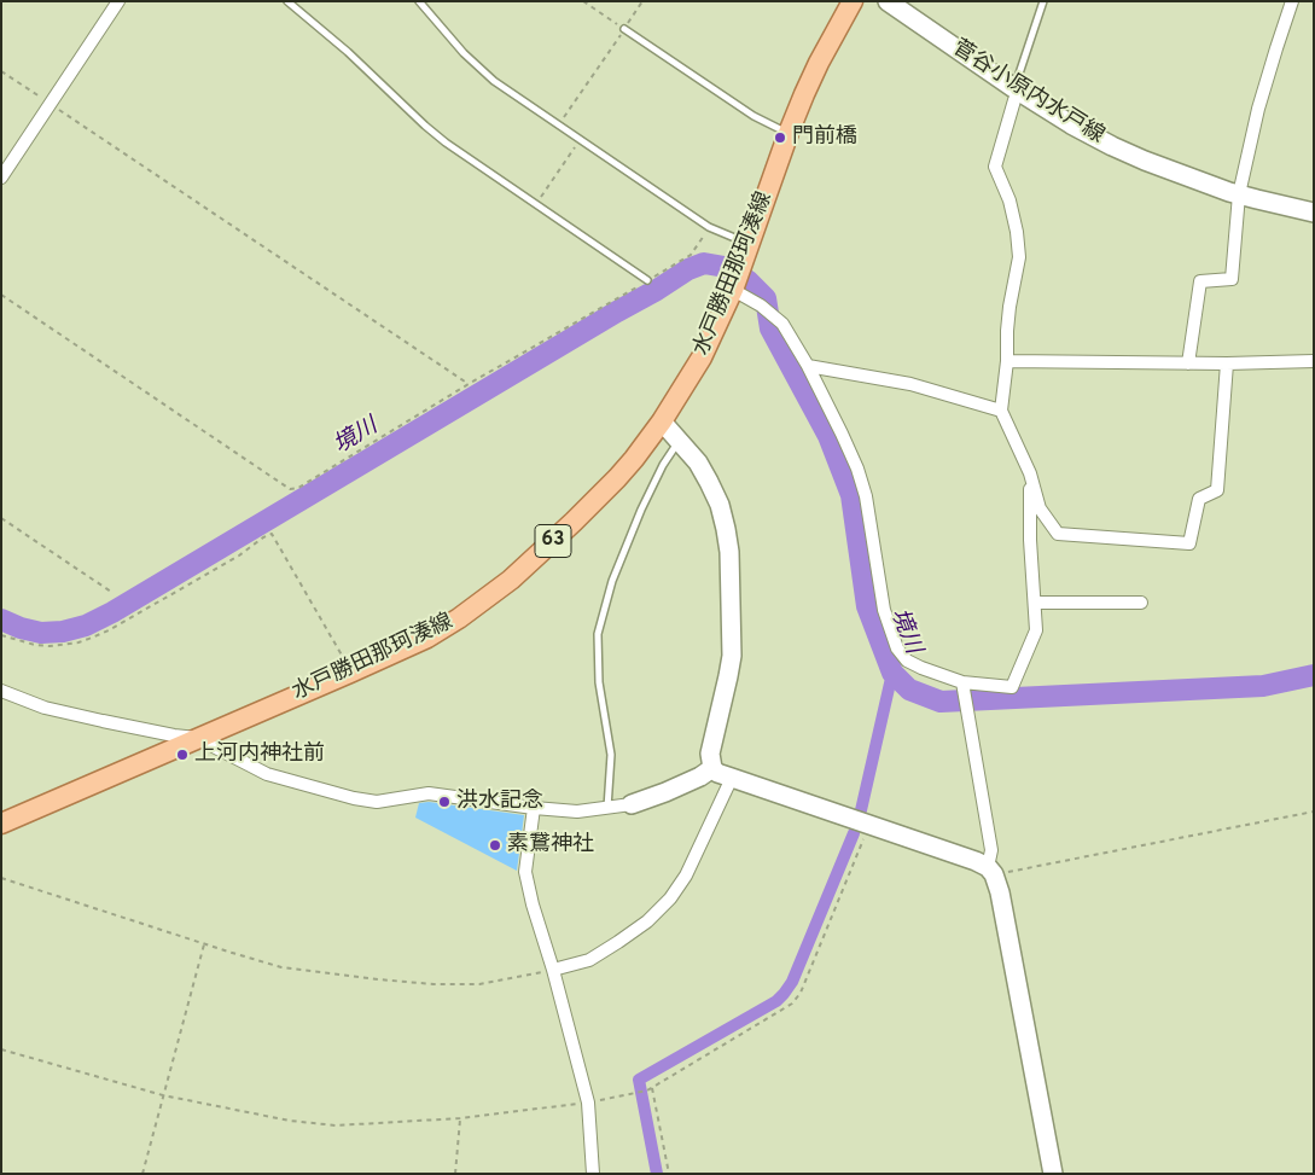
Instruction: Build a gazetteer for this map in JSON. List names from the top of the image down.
{
  "streets": {
    "main road": ["水戸勝田那珂湊線", "63"],
    "street": ["菅谷小原内水戸線"]
  },
  "water": ["境川"],
  "places": [
    "門前橋",
    "上河内神社前",
    "洪水記念",
    "素鵞神社"
  ]
}
